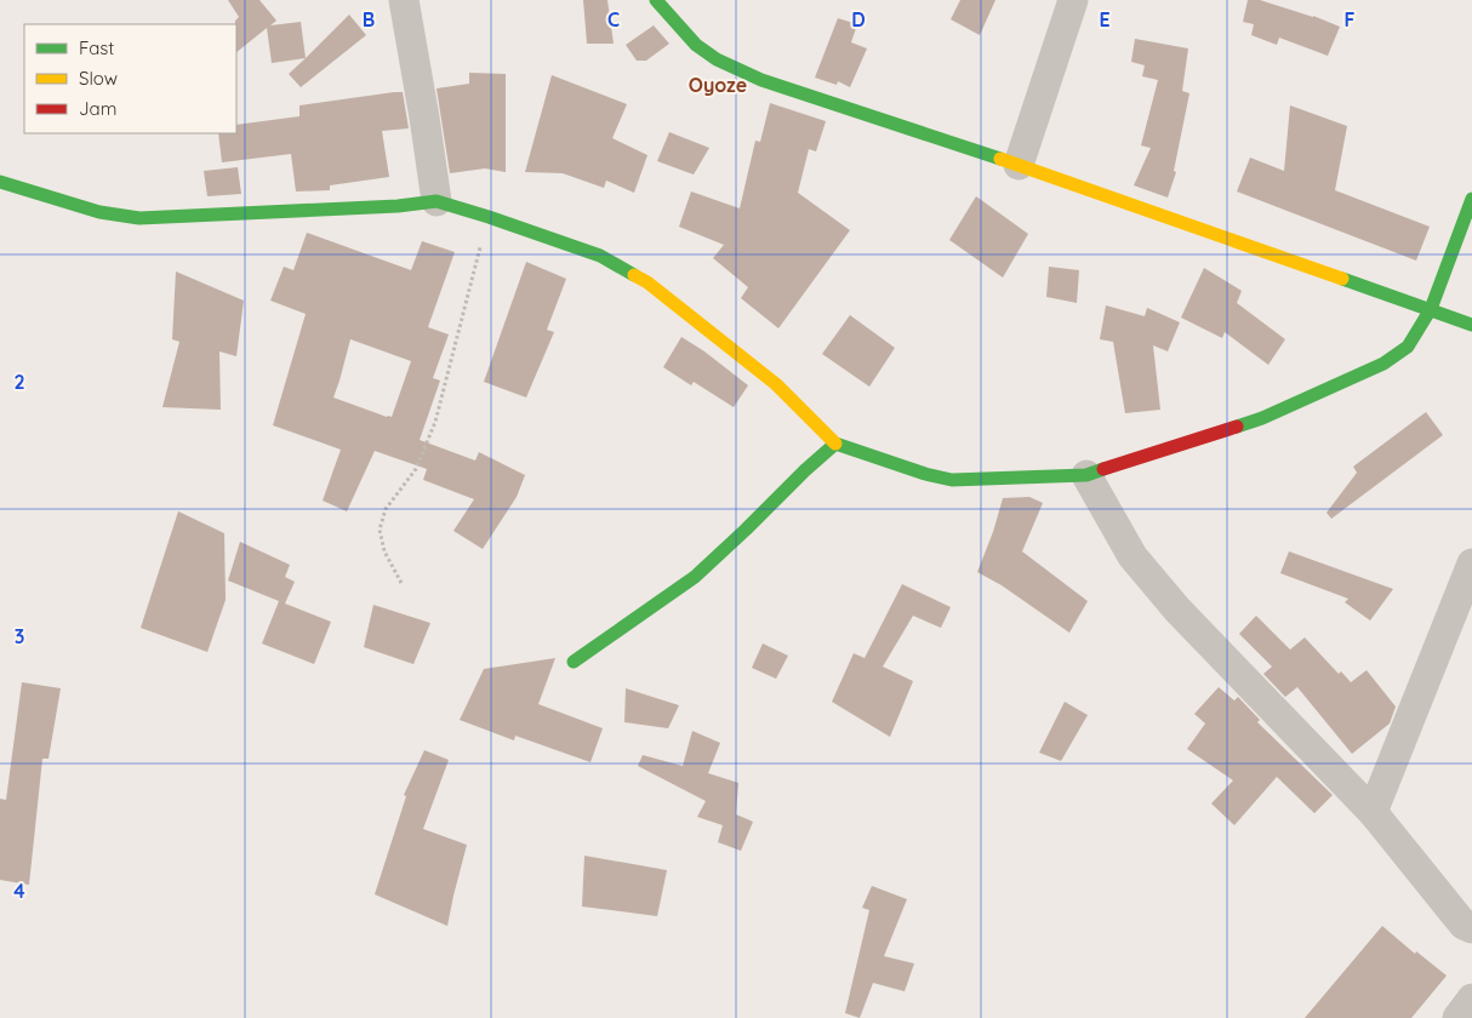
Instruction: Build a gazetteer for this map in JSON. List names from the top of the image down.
{
  "districts": ["Oyoze"],
  "legend": ["Fast", "Slow", "Jam"],
  "grid": {
    "columns": [
      "B",
      "C",
      "D",
      "E",
      "F"
    ],
    "rows": ["2", "3", "4"]
  }
}
